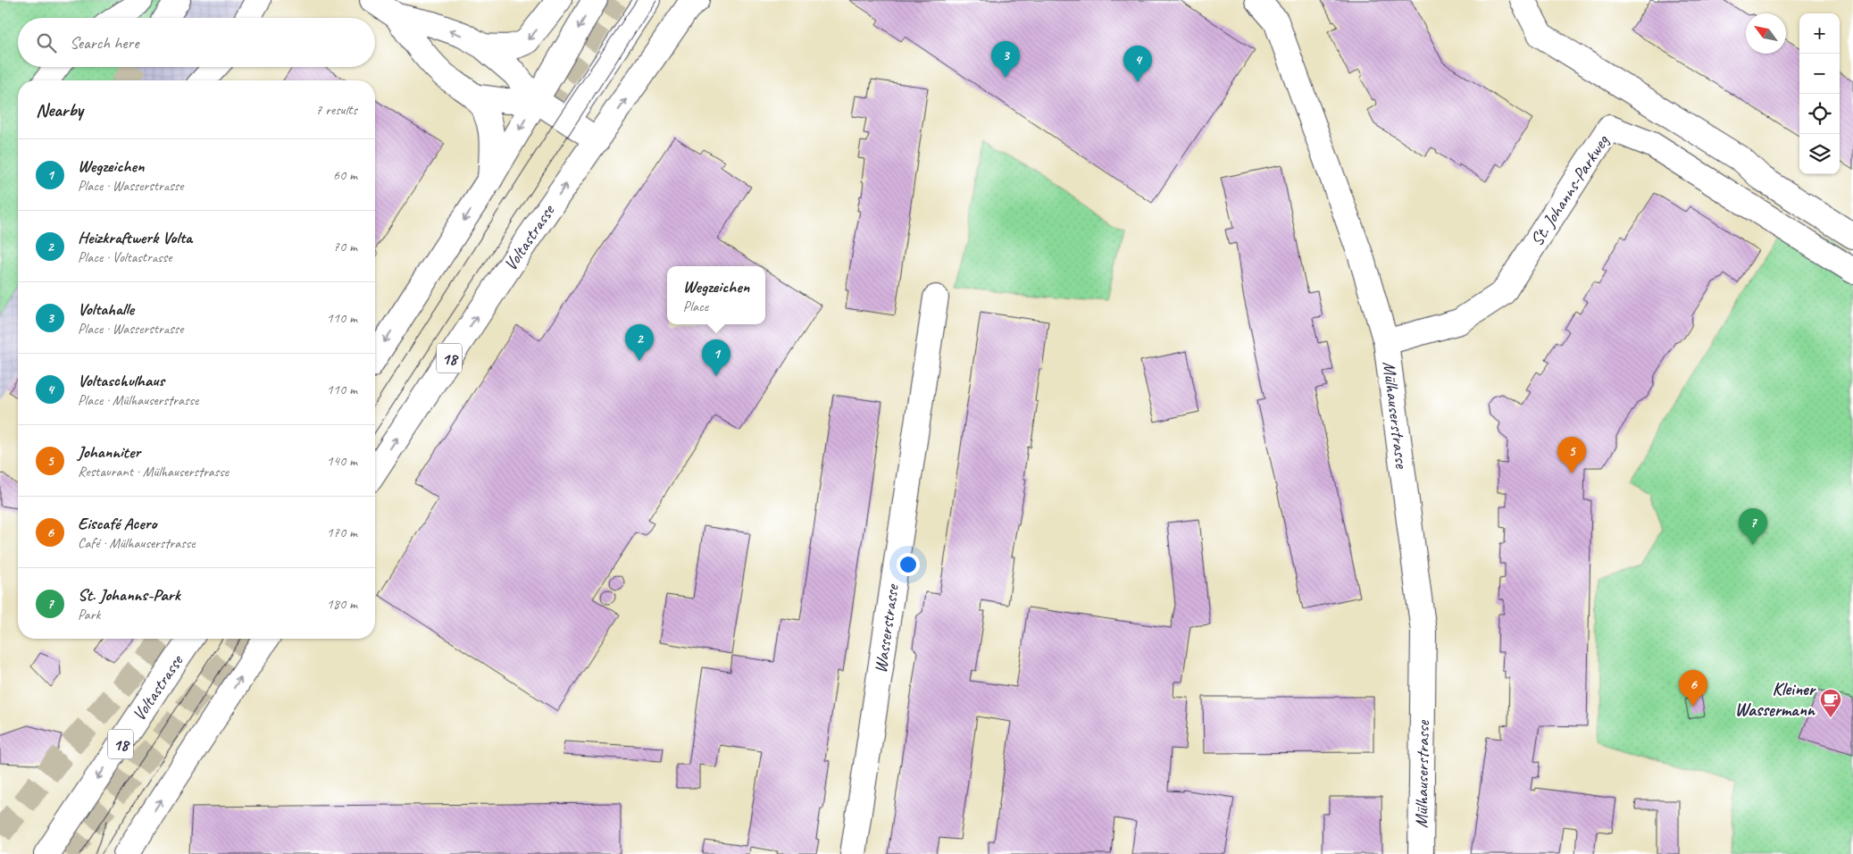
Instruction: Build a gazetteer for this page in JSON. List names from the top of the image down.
{
  "streets": {
    "street": [
      "St. Johanns-Parkweg",
      "Voltastrasse",
      "18",
      "Mülhauserstrasse",
      "Wasserstrasse"
    ]
  },
  "crossings": [
    ["St. Johanns-Parkweg", "Mülhauserstrasse"]
  ],
  "places": {
    "cafe": ["Kleiner Wassermann"]
  },
  "north": "top left",
  "page": {
    "map_buttons": ["+", "−"],
    "search": "Search here",
    "pins": [
      "3",
      "4",
      "2",
      "1",
      "5",
      "7",
      "6"
    ],
    "heading": ["Nearby", "7 results"],
    "list": [
      {
        "mark": "1",
        "name": "Wegzeichen",
        "note": "Place · Wasserstrasse",
        "value": "60 m"
      },
      {
        "mark": "2",
        "name": "Heizkraftwerk Volta",
        "note": "Place · Voltastrasse",
        "value": "70 m"
      },
      {
        "mark": "3",
        "name": "Voltahalle",
        "note": "Place · Wasserstrasse",
        "value": "110 m"
      },
      {
        "mark": "4",
        "name": "Voltaschulhaus",
        "note": "Place · Mülhauserstrasse",
        "value": "110 m"
      },
      {
        "mark": "5",
        "name": "Johanniter",
        "note": "Restaurant · Mülhauserstrasse",
        "value": "140 m"
      },
      {
        "mark": "6",
        "name": "Eiscafé Acero",
        "note": "Café · Mülhauserstrasse",
        "value": "170 m"
      },
      {
        "mark": "7",
        "name": "St. Johanns-Park",
        "note": "Park",
        "value": "180 m"
      }
    ],
    "popup": ["Wegzeichen", "Place"]
  }
}
